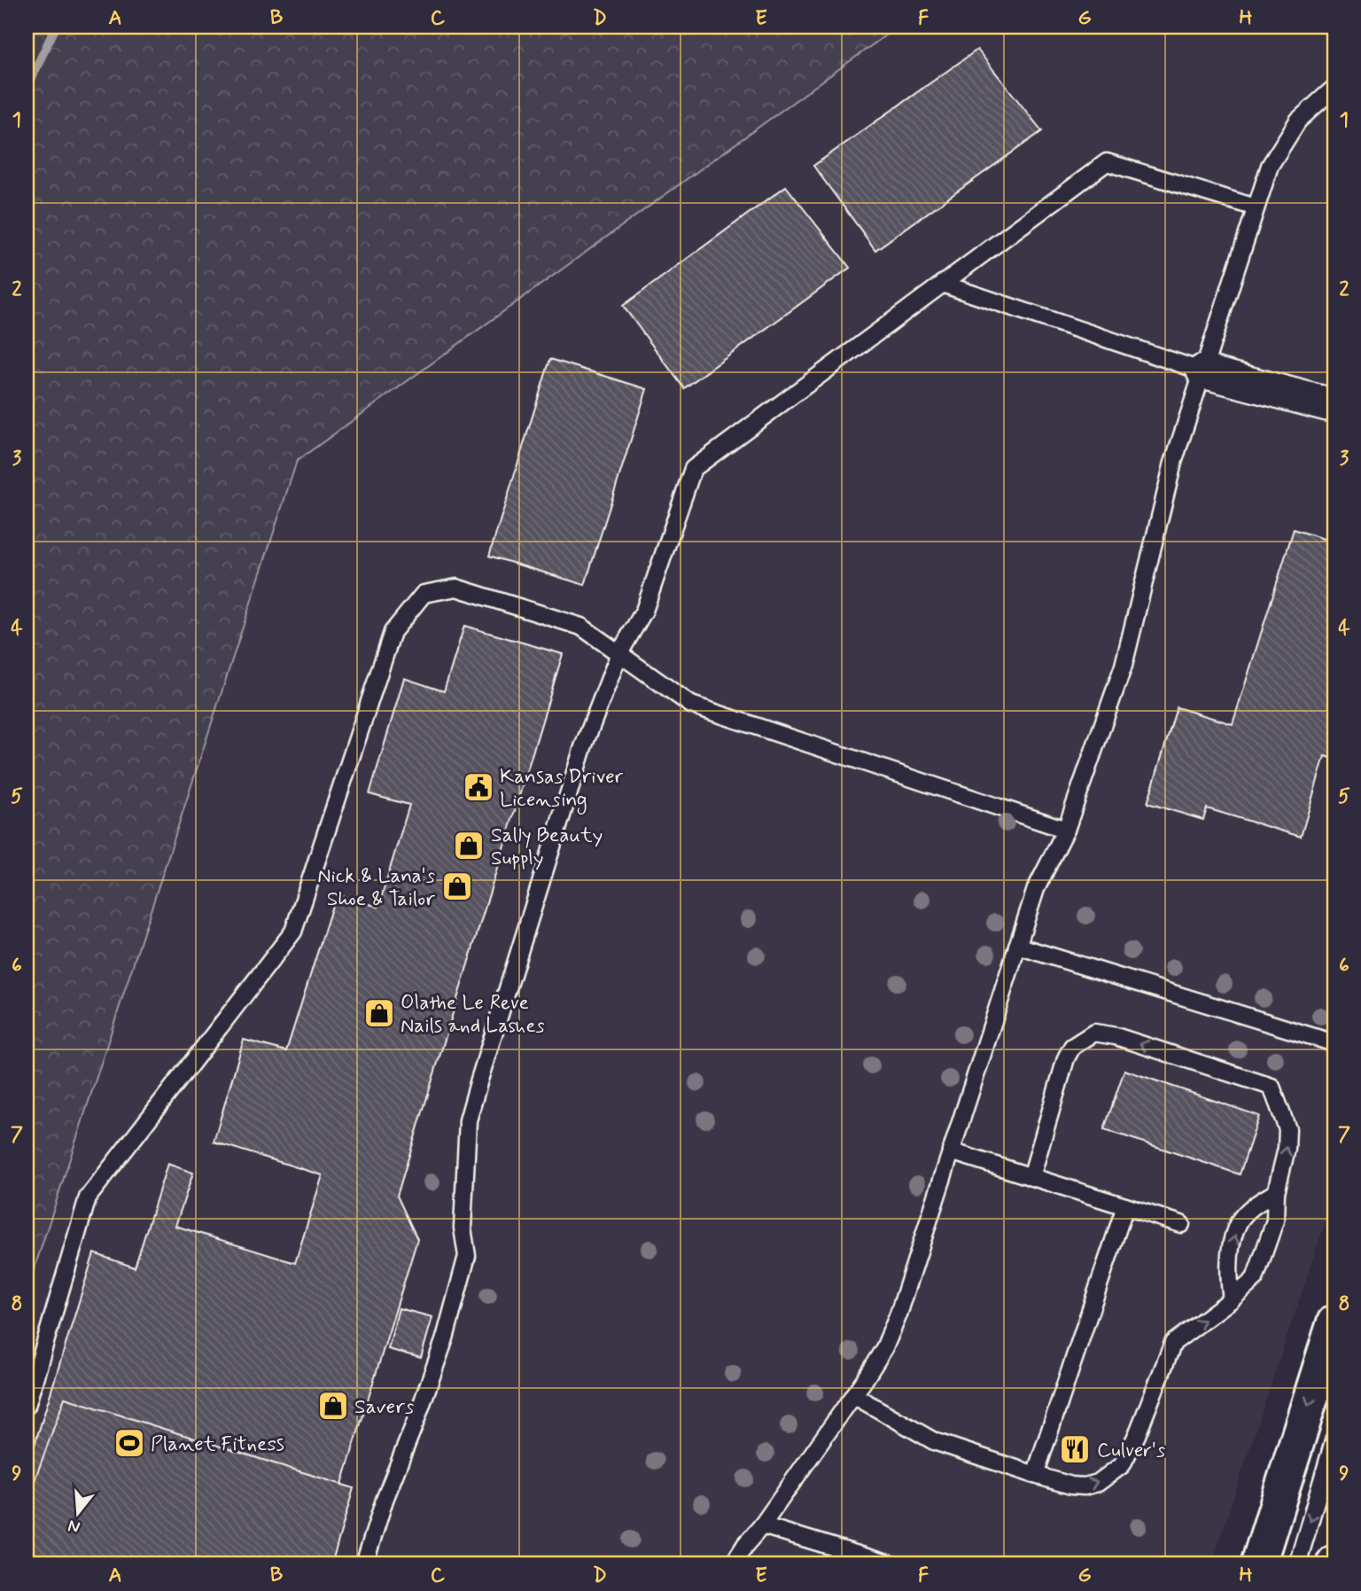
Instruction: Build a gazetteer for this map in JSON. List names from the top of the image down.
{
  "places": {
    "public building": ["Kansas Driver Licensing"],
    "shop": [
      "Sally Beauty Supply",
      "Nick & Lana's Shoe & Tailor",
      "Olathe Le Reve Nails and Lashes",
      "Savers"
    ],
    "sports": ["Planet Fitness"],
    "restaurant": ["Culver's"]
  },
  "north": "bottom",
  "grid": {
    "columns": [
      "A",
      "B",
      "C",
      "D",
      "E",
      "F",
      "G",
      "H"
    ],
    "rows": [
      "1",
      "2",
      "3",
      "4",
      "5",
      "6",
      "7",
      "8",
      "9"
    ]
  }
}
